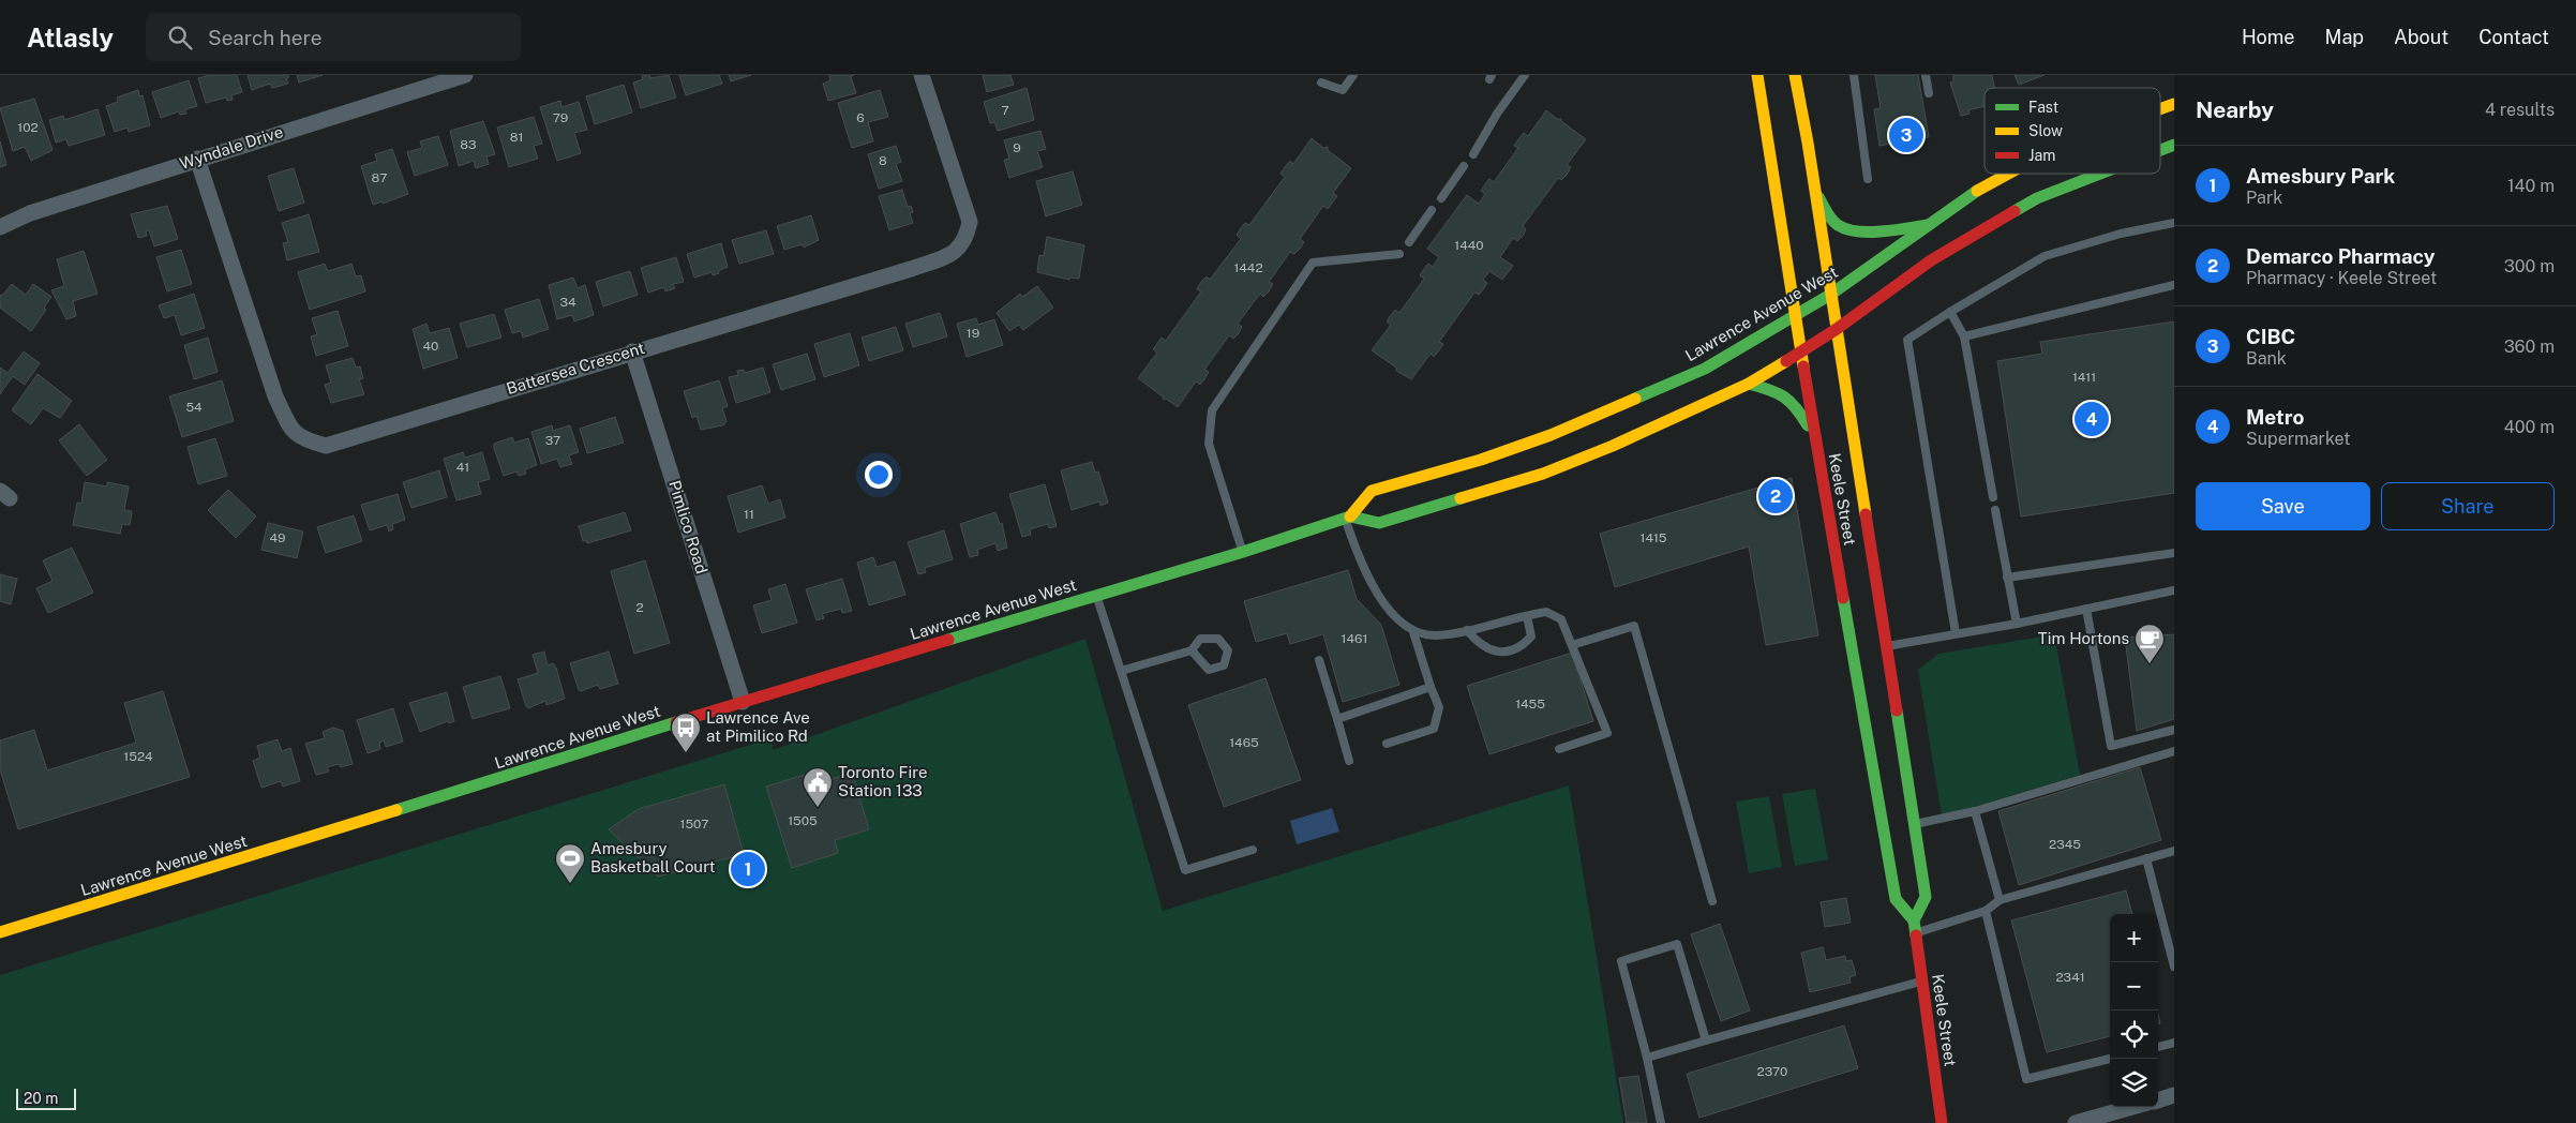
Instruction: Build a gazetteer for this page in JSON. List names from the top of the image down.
{
  "streets": {
    "main road": ["Lawrence Avenue West", "Keele Street"],
    "street": ["Wyndale Drive", "Battersea Crescent", "Pimlico Road"]
  },
  "crossings": [
    ["Wyndale Drive", "Battersea Crescent"],
    ["Lawrence Avenue West", "Keele Street"],
    ["Lawrence Avenue West", "Pimlico Road"],
    ["Battersea Crescent", "Pimlico Road"]
  ],
  "places": {
    "cafe": ["Tim Hortons"],
    "bus stop": ["Lawrence Ave at Pimilico Rd"],
    "public building": ["Toronto Fire Station 133"],
    "sports": ["Amesbury Basketball Court"]
  },
  "house_numbers": [
    "7",
    "79",
    "6",
    "102",
    "81",
    "83",
    "9",
    "8",
    "87",
    "1440",
    "1442",
    "34",
    "19",
    "40",
    "1411",
    "54",
    "37",
    "41",
    "11",
    "49",
    "1415",
    "2",
    "1461",
    "1455",
    "1465",
    "1524",
    "1505",
    "1507",
    "2345",
    "2341",
    "2370"
  ],
  "legend": ["Fast", "Slow", "Jam"],
  "scale_bar": "20 m",
  "page": {
    "header": "Atlasly",
    "search": "Search here",
    "nav": [
      "Home",
      "Map",
      "About",
      "Contact"
    ],
    "heading": ["Nearby", "4 results"],
    "pins": [
      "3",
      "4",
      "2",
      "1"
    ],
    "list": [
      {
        "mark": "1",
        "name": "Amesbury Park",
        "note": "Park",
        "value": "140 m"
      },
      {
        "mark": "2",
        "name": "Demarco Pharmacy",
        "note": "Pharmacy · Keele Street",
        "value": "300 m"
      },
      {
        "mark": "3",
        "name": "CIBC",
        "note": "Bank",
        "value": "360 m"
      },
      {
        "mark": "4",
        "name": "Metro",
        "note": "Supermarket",
        "value": "400 m"
      }
    ],
    "buttons": ["Save", "Share"],
    "map_buttons": ["+", "−"],
    "scale": "20 m"
  }
}
